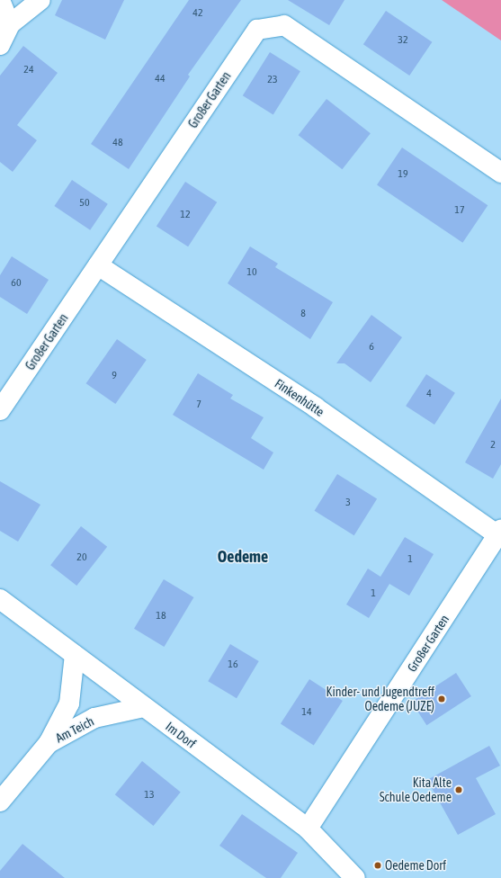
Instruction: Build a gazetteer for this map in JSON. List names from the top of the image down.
{
  "streets": {
    "street": [
      "Großer Garten",
      "Finkenhütte",
      "Am Teich",
      "Im Dorf"
    ]
  },
  "crossings": [
    ["Großer Garten", "Finkenhütte"],
    ["Großer Garten", "Im Dorf"],
    ["Am Teich", "Im Dorf"]
  ],
  "districts": ["Oedeme"],
  "places": ["Kinder- und Jugendtreff Oedeme (JUZE)", "Kita Alte Schule Oedeme", "Oedeme Dorf"],
  "house_numbers": [
    "42",
    "32",
    "24",
    "44",
    "23",
    "48",
    "19",
    "50",
    "17",
    "12",
    "10",
    "60",
    "8",
    "6",
    "9",
    "4",
    "7",
    "2",
    "3",
    "20",
    "1",
    "1",
    "18",
    "16",
    "14",
    "13"
  ]
}
